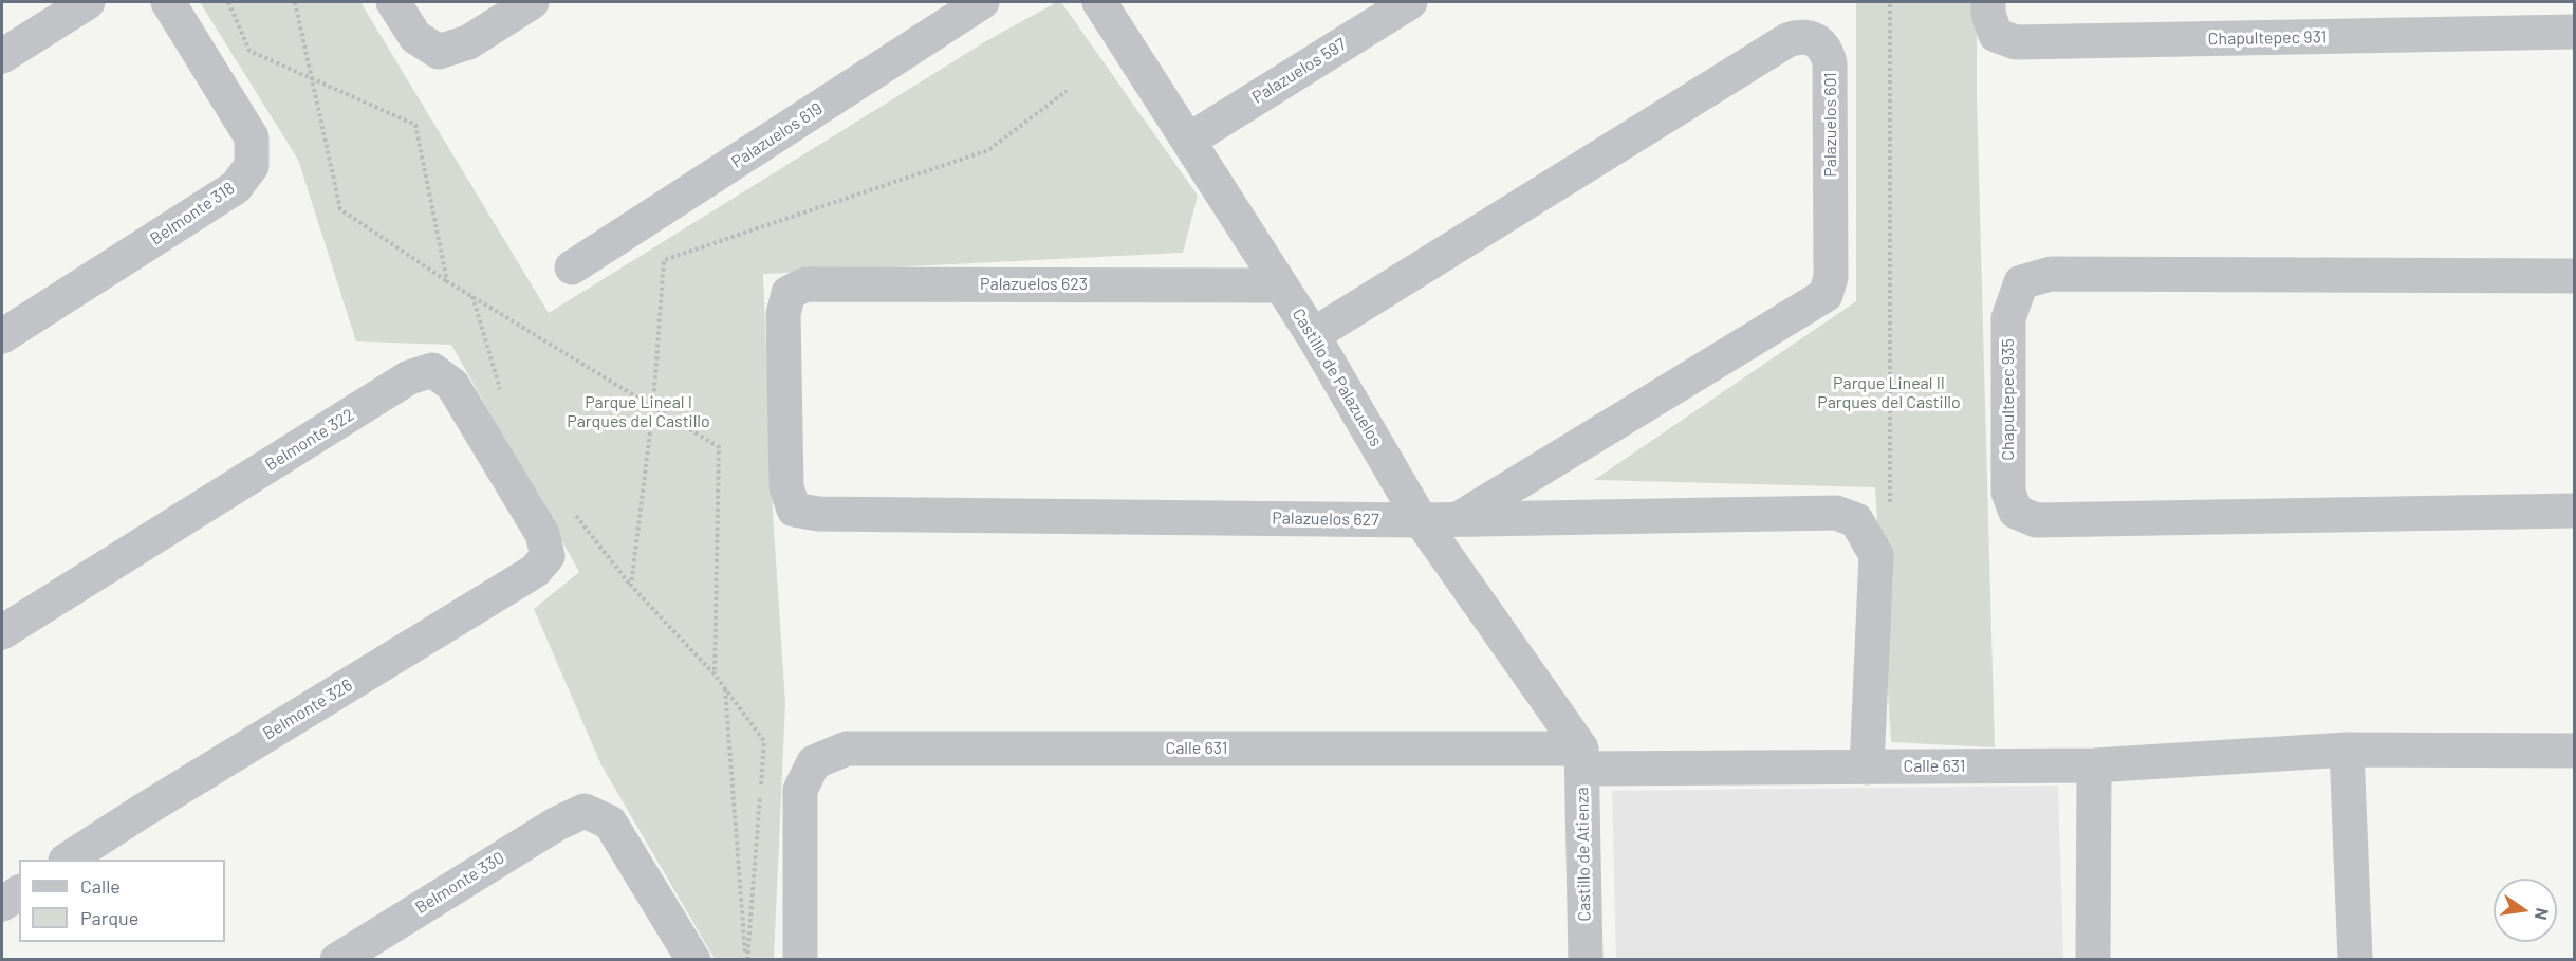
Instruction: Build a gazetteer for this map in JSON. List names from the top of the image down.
{
  "streets": {
    "street": [
      "Chapultepec 931",
      "Palazuelos 597",
      "Palazuelos 601",
      "Palazuelos 619",
      "Belmonte 318",
      "Palazuelos 623",
      "Castillo de Palazuelos",
      "Chapultepec 935",
      "Belmonte 322",
      "Palazuelos 627",
      "Belmonte 326",
      "Calle 631",
      "Castillo de Atienza",
      "Belmonte 330"
    ]
  },
  "crossings": [
    ["Palazuelos 597", "Castillo de Palazuelos"],
    ["Palazuelos 601", "Castillo de Palazuelos"],
    ["Palazuelos 601", "Palazuelos 627"],
    ["Palazuelos 623", "Castillo de Palazuelos"],
    ["Palazuelos 623", "Palazuelos 627"],
    ["Castillo de Palazuelos", "Palazuelos 627"],
    ["Castillo de Palazuelos", "Calle 631"],
    ["Castillo de Palazuelos", "Castillo de Atienza"],
    ["Belmonte 322", "Belmonte 326"],
    ["Palazuelos 627", "Calle 631"],
    ["Calle 631", "Castillo de Atienza"]
  ],
  "parks": ["Parque Lineal II Parques del Castillo", "Parque Lineal I Parques del Castillo"],
  "legend": ["Calle", "Parque"],
  "north": "right"
}
